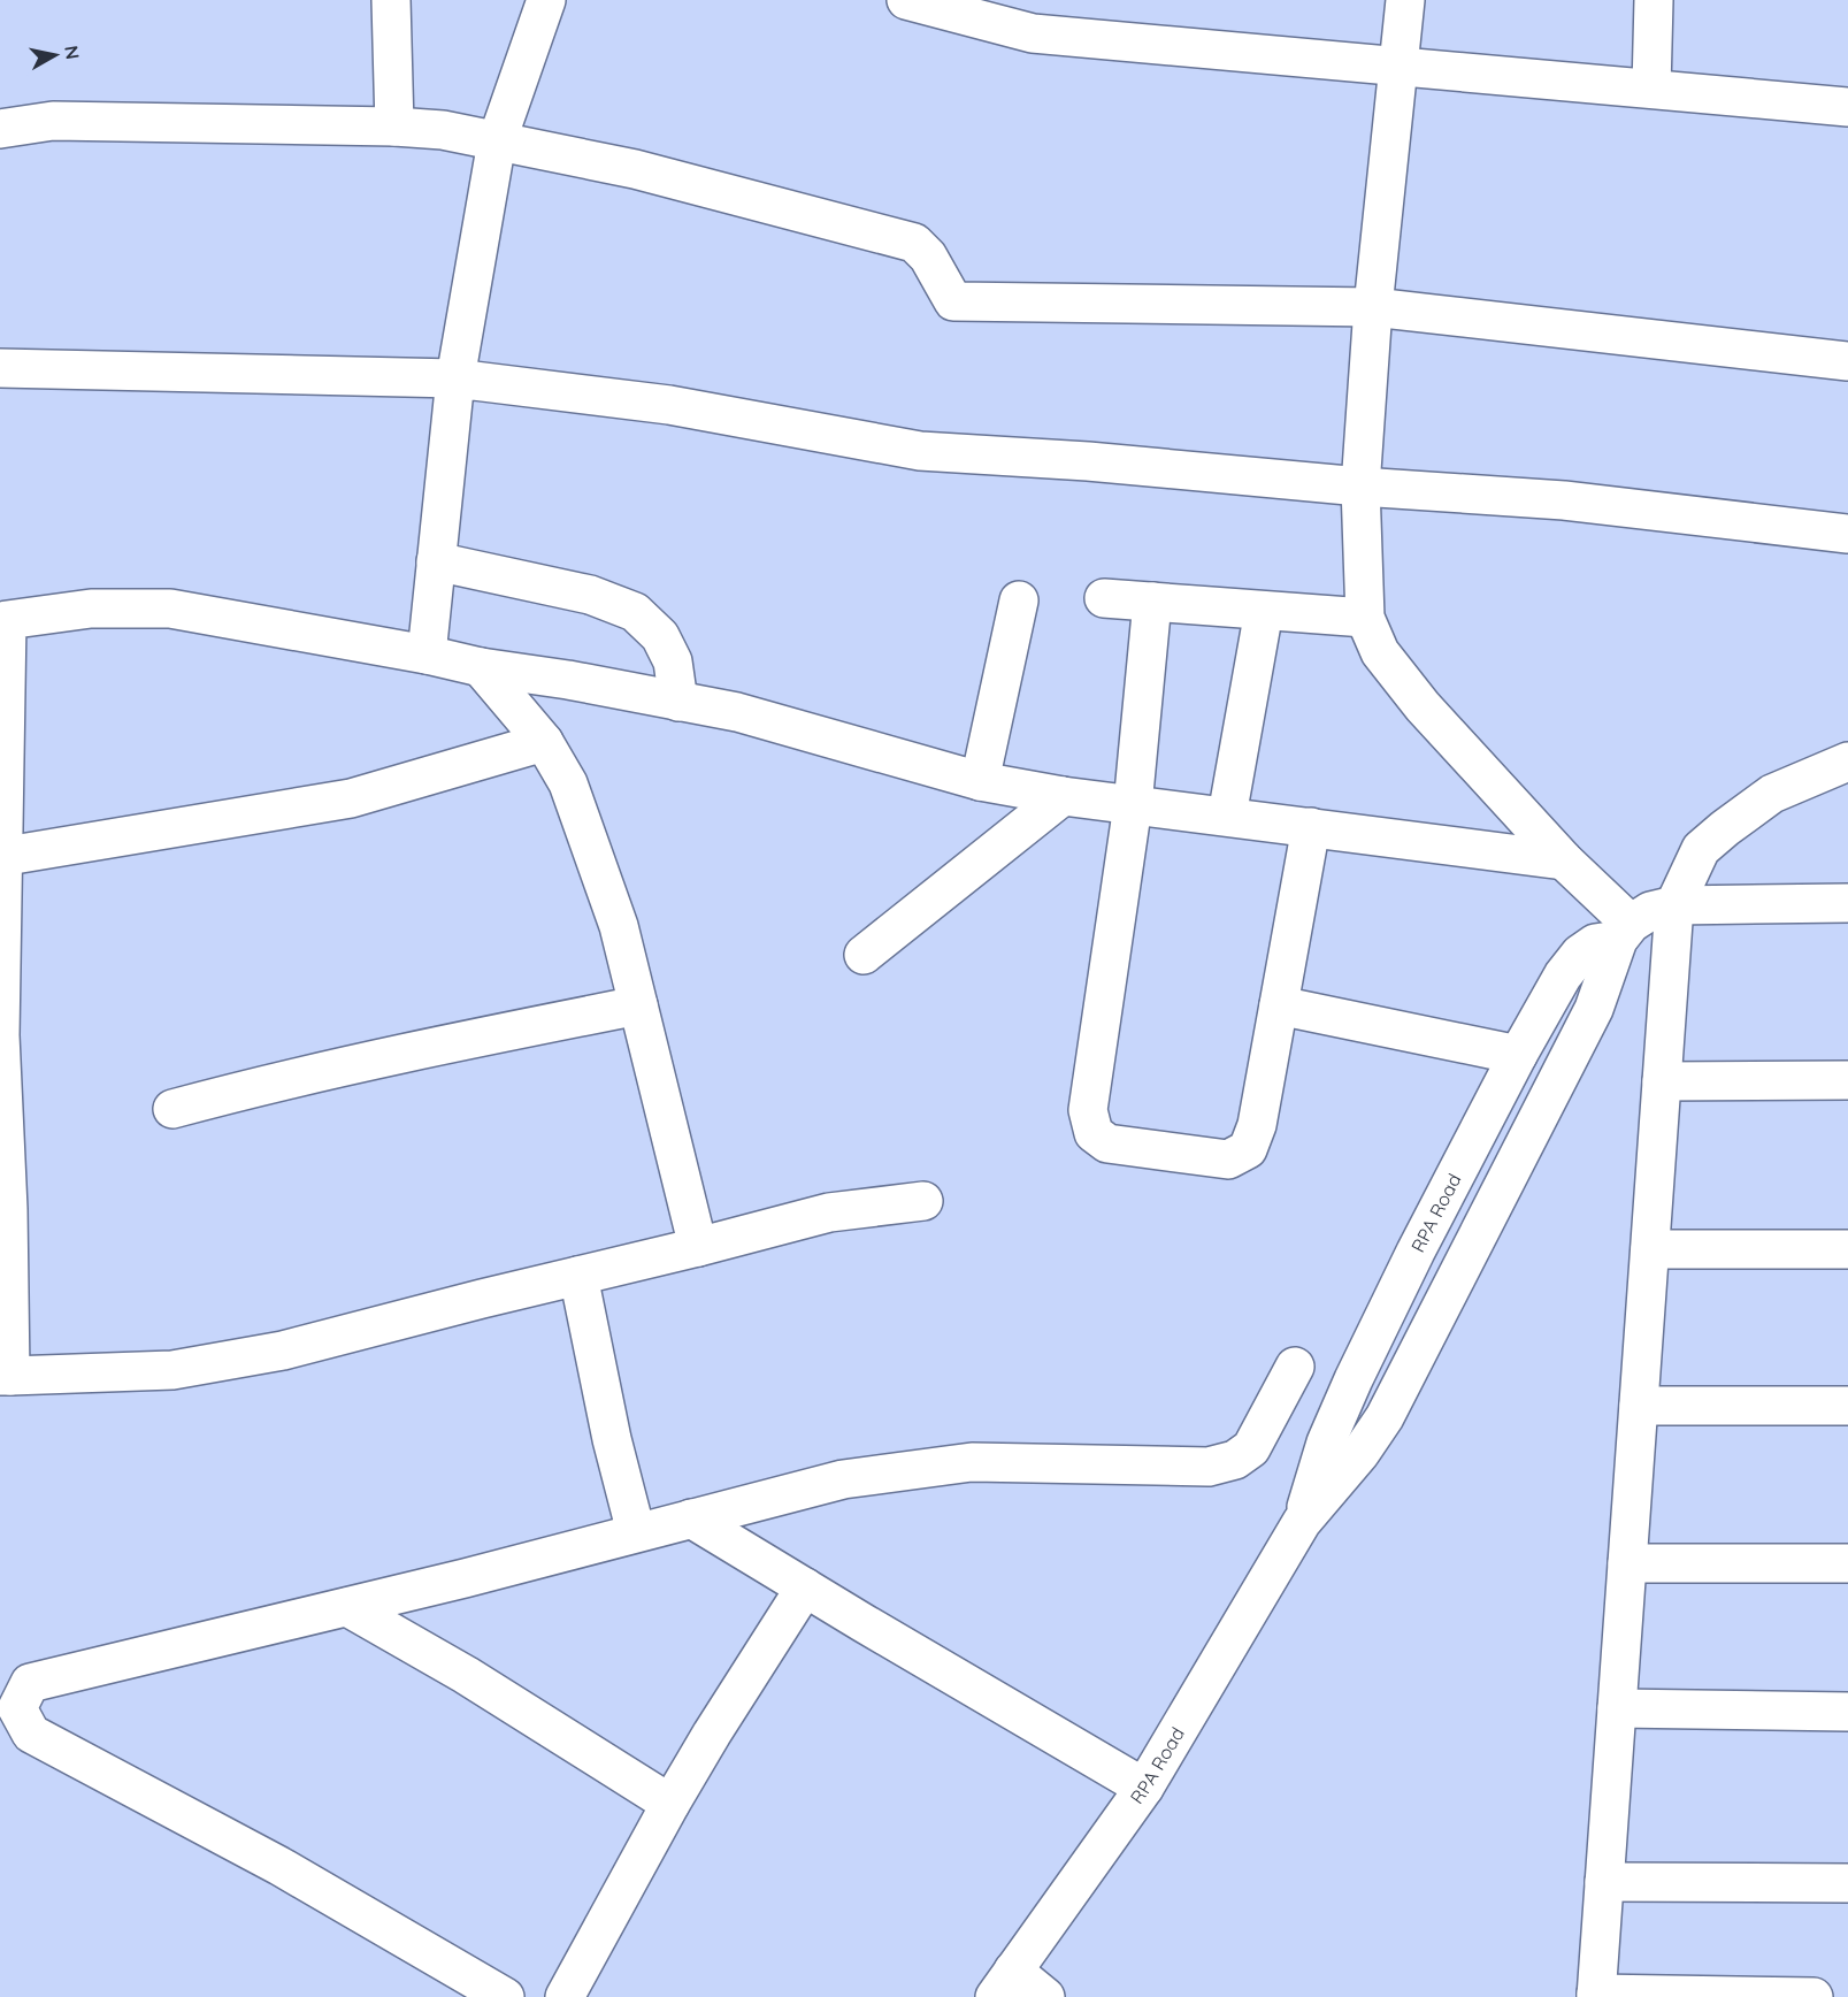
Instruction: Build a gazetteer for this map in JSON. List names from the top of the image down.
{
  "streets": {
    "street": ["RPA Road"]
  },
  "north": "right"
}
